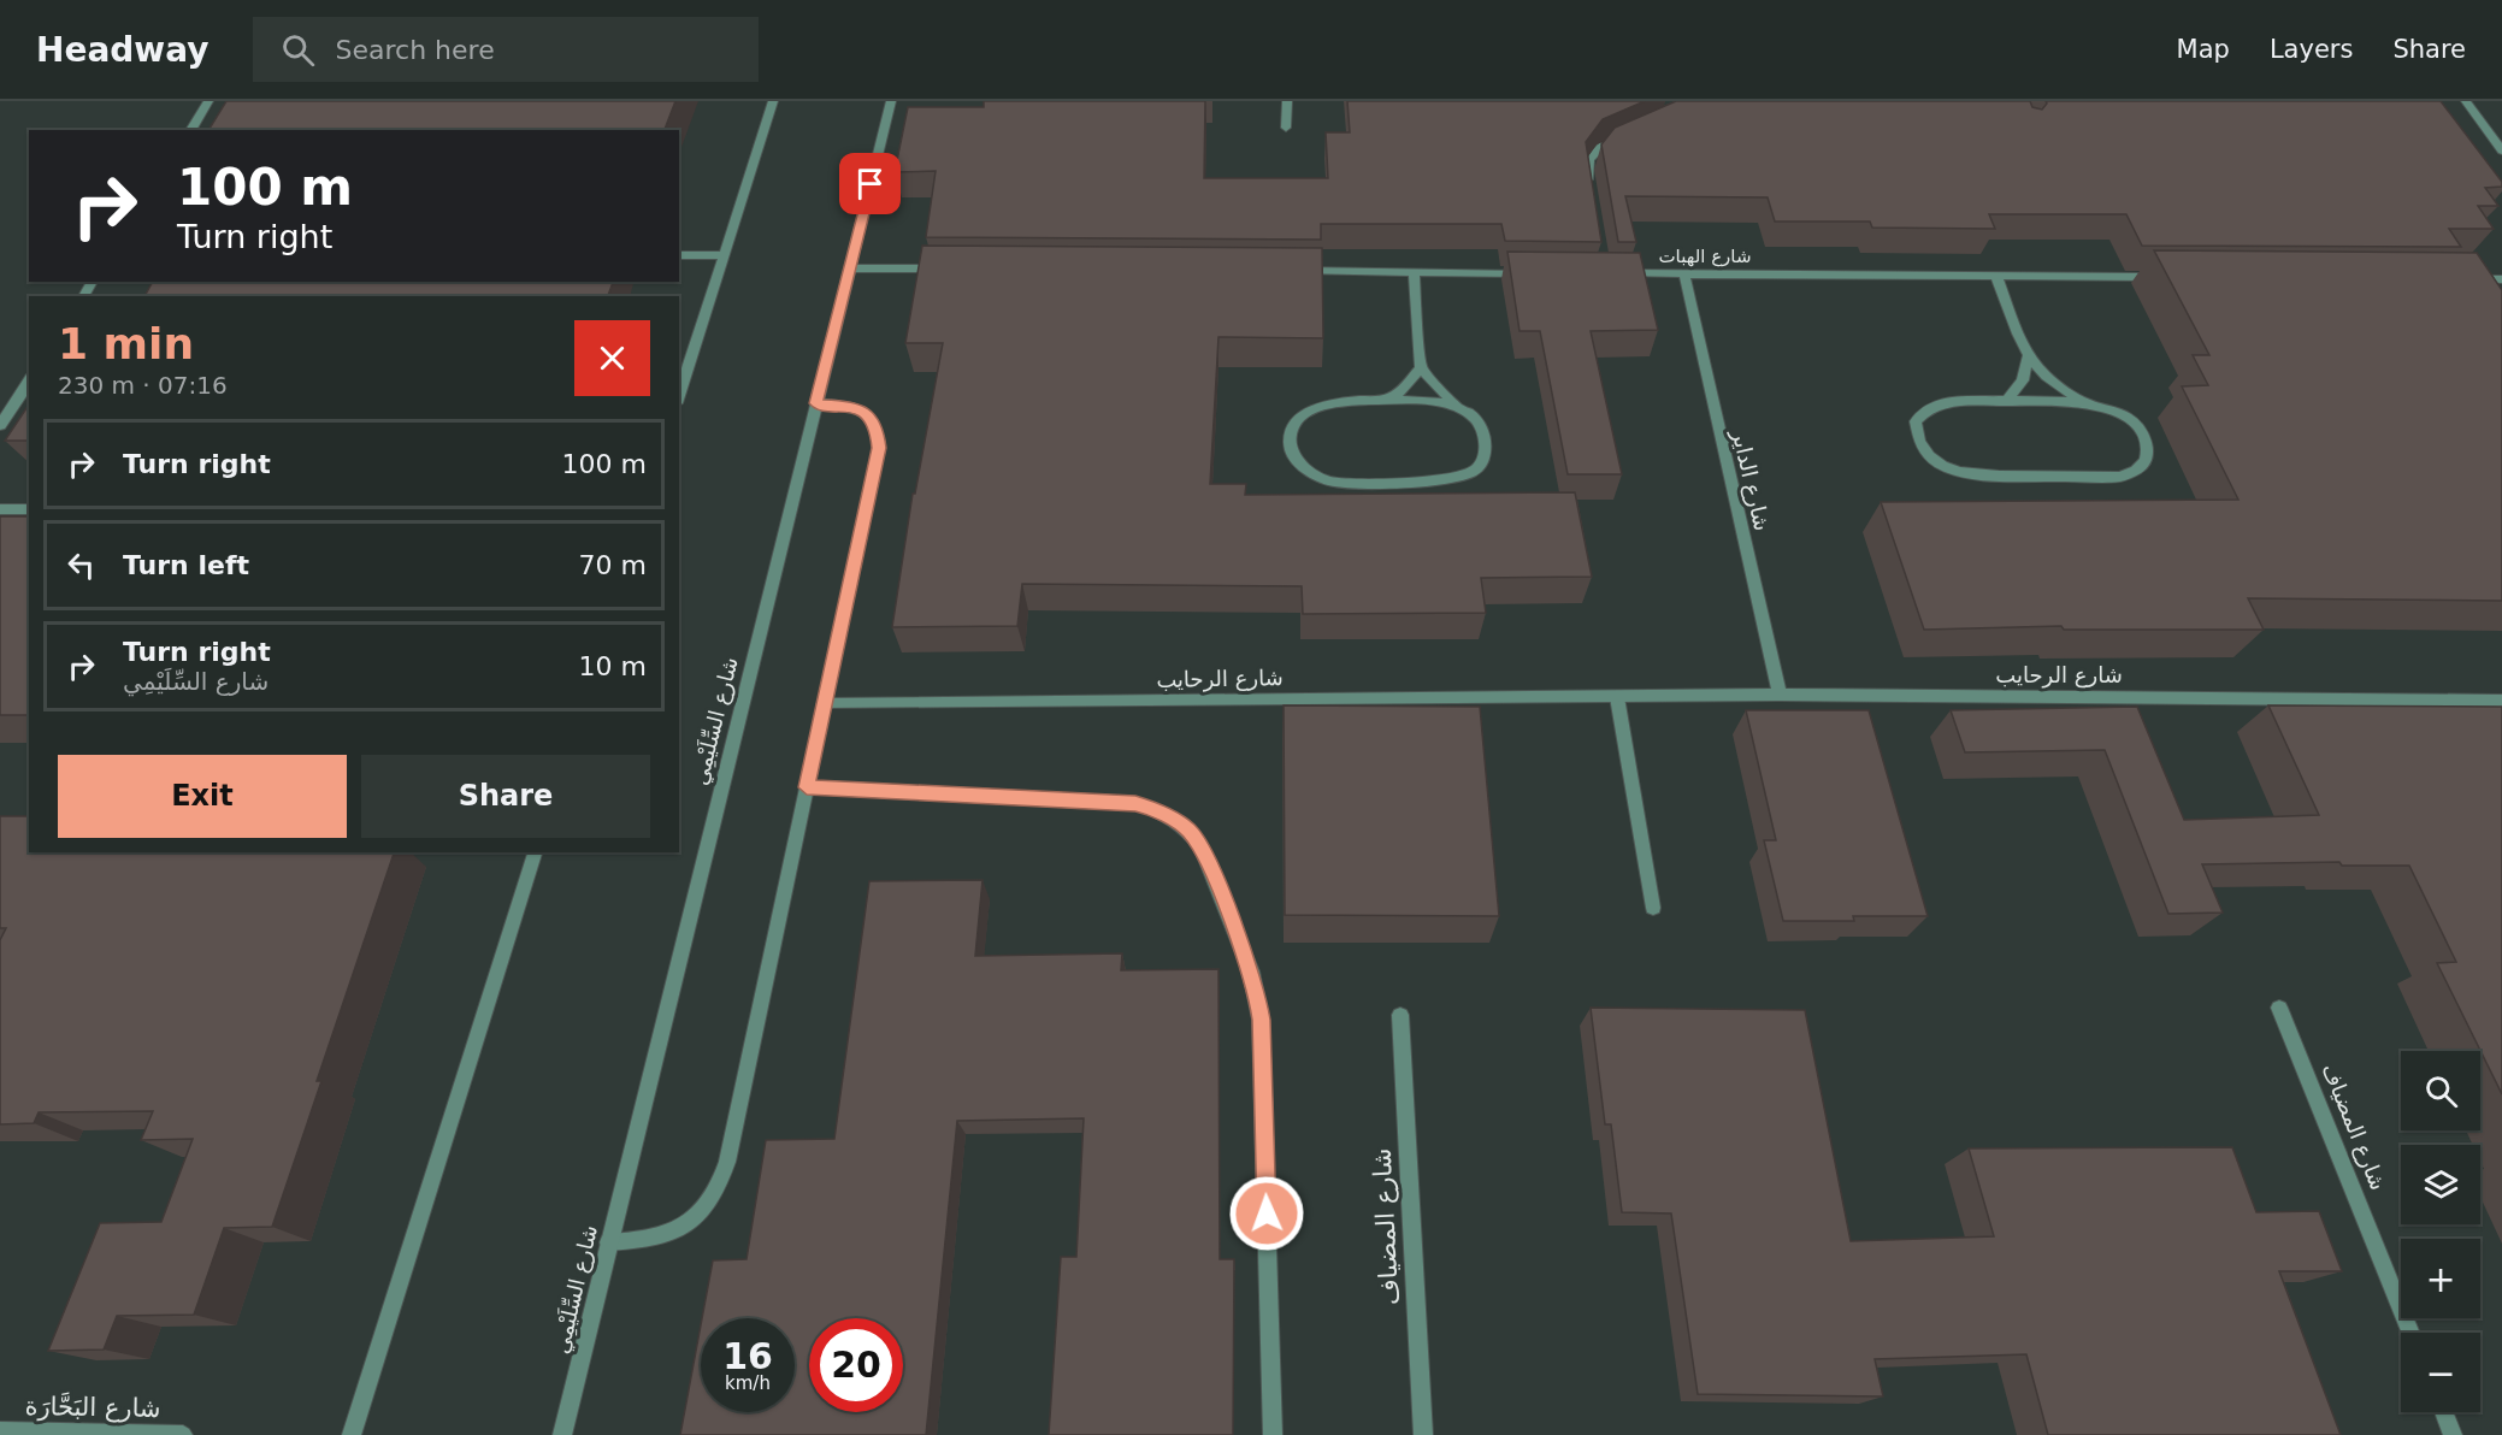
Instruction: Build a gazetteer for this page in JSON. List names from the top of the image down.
{
  "streets": {
    "street": [
      "شارع الهبات",
      "شارع الداير",
      "شارع الرحايب",
      "شارع السِّلَيْمِي",
      "شارع المضياف",
      "شارع البَحَّارَة"
    ]
  },
  "crossings": [
    ["شارع الهبات", "شارع الداير"],
    ["شارع الداير", "شارع الرحايب"]
  ],
  "page": {
    "header": "Headway",
    "search": "Search here",
    "nav": ["Map", "Layers", "Share"],
    "turn": ["100 m", "Turn right"],
    "heading": ["1 min", "230 m · 07:16"],
    "list": [
      {
        "name": "Turn right",
        "value": "100 m"
      },
      {
        "name": "Turn left",
        "value": "70 m"
      },
      {
        "name": "Turn right",
        "note": "شارع السِّلَيْمِي",
        "value": "10 m"
      }
    ],
    "buttons": ["Exit", "Share"],
    "map_buttons": ["+", "−"],
    "speed": "16 km/h",
    "limit": "20"
  }
}
